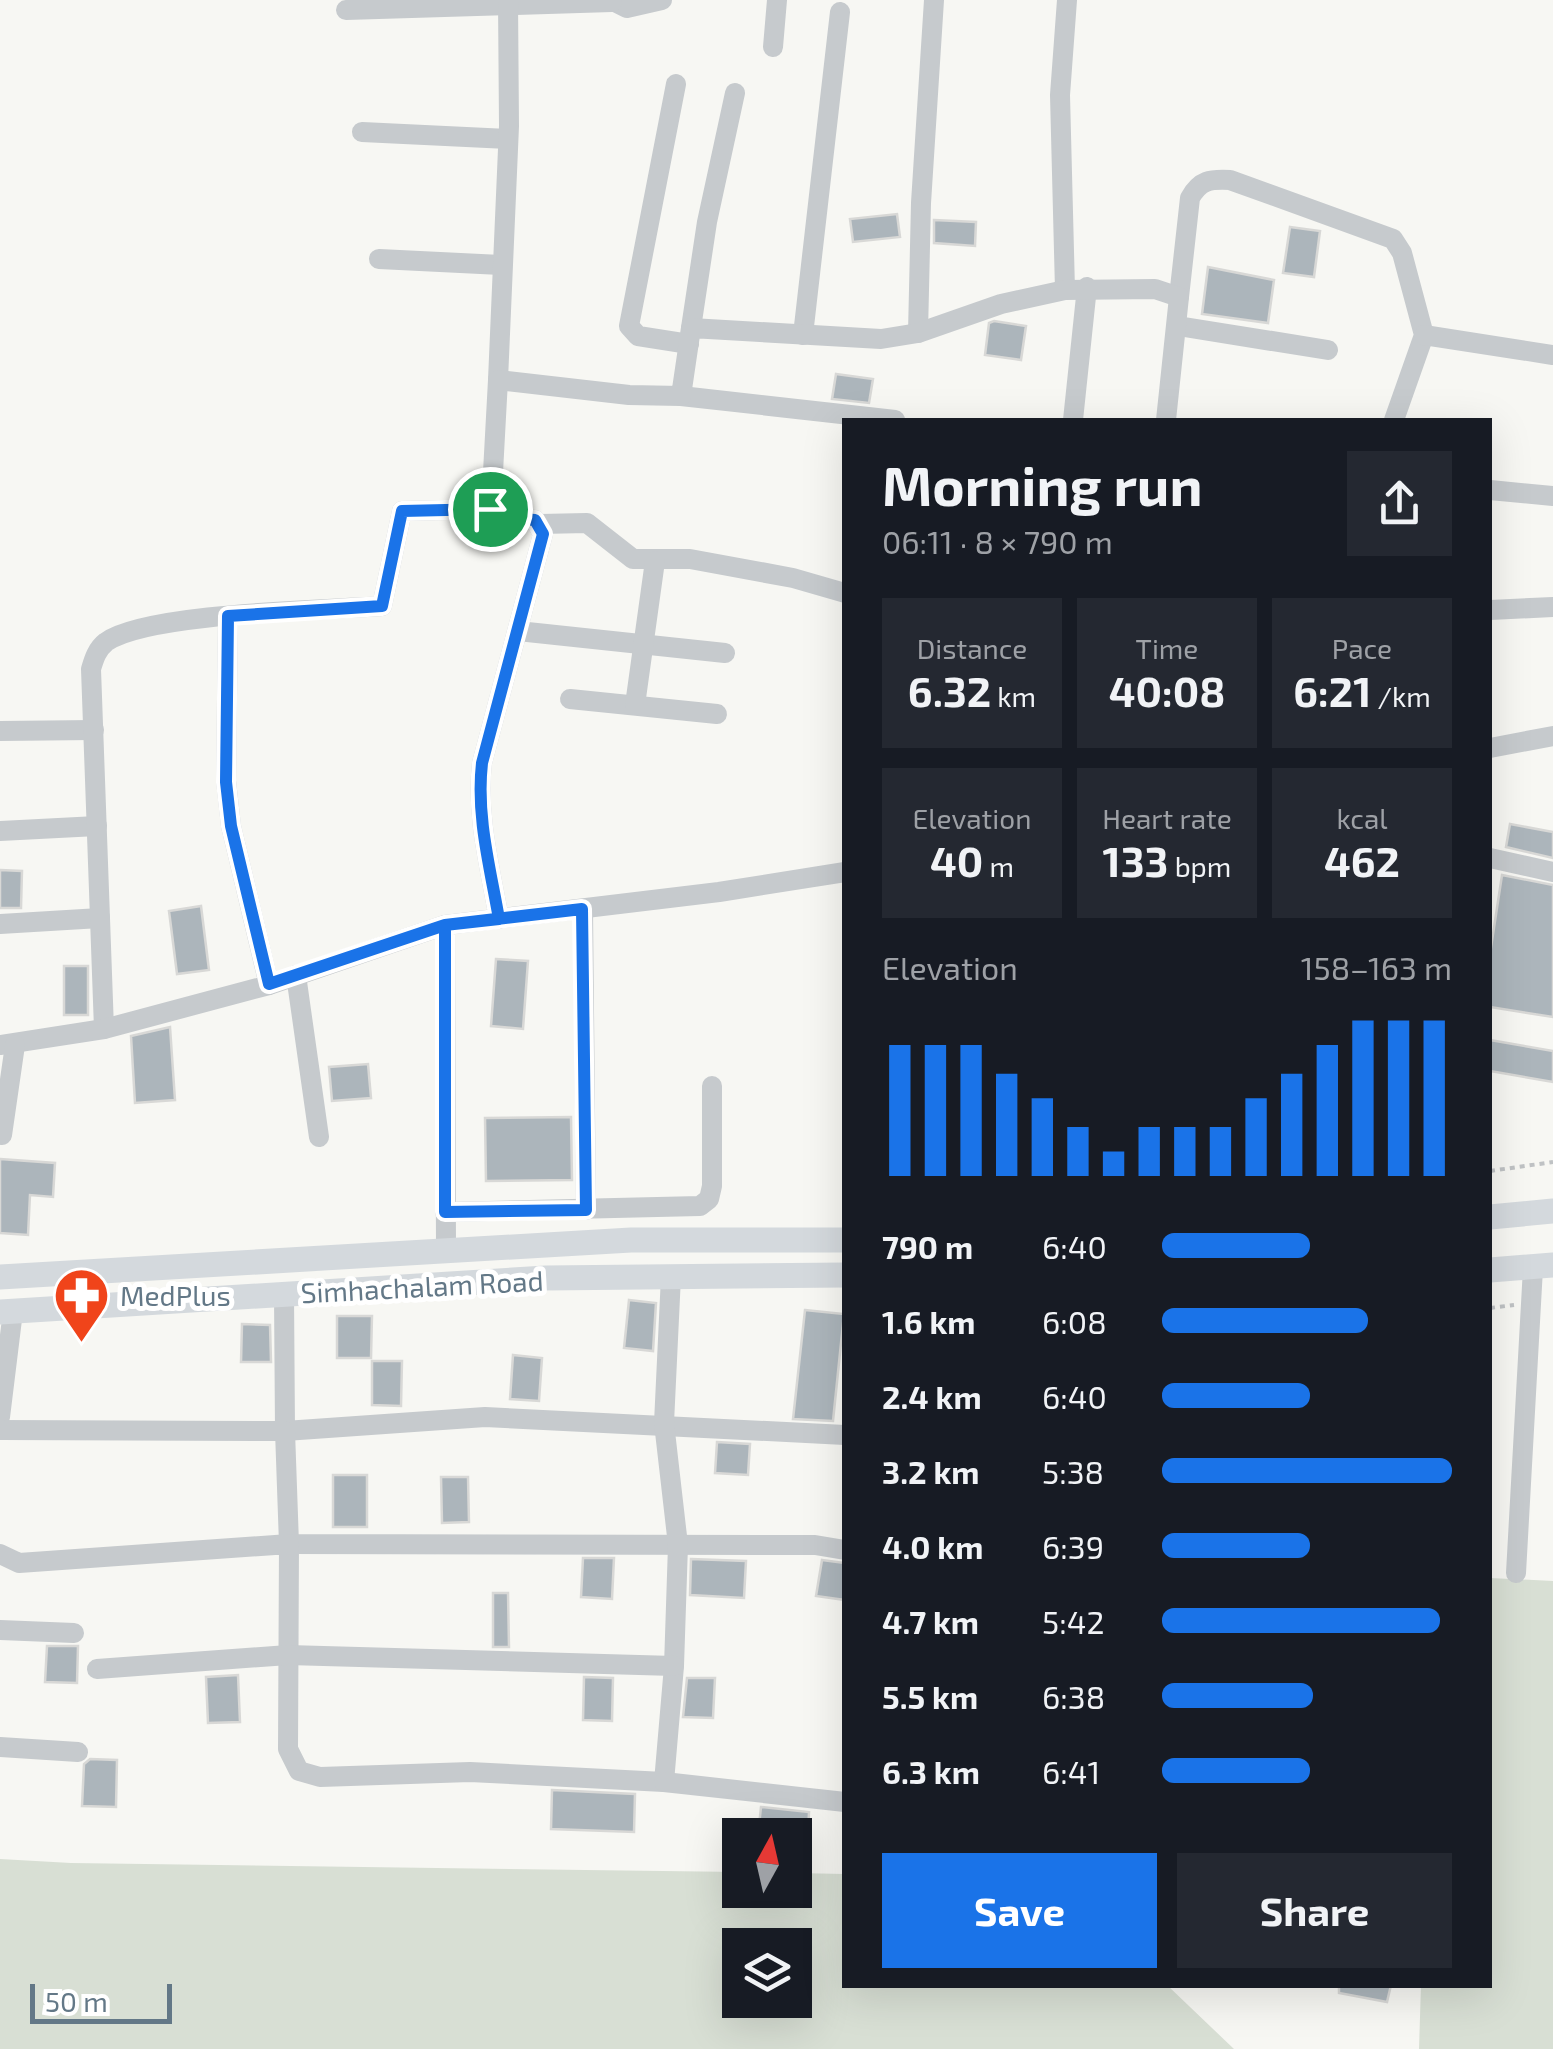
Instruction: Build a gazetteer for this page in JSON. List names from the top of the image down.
{
  "streets": {
    "main road": ["Simhachalam Road"]
  },
  "places": {
    "pharmacy": ["MedPlus"]
  },
  "scale_bar": "50 m",
  "north": "top",
  "page": {
    "heading": ["Morning run", "06:11 · 8 × 790 m"],
    "stats": [
      ["Distance", "6.32 km"],
      ["Time", "40:08"],
      ["Pace", "6:21 /km"],
      ["Elevation", "40 m"],
      ["Heart rate", "133 bpm"],
      ["kcal", "462"]
    ],
    "chart": ["Elevation", "158–163 m"],
    "list": [
      {
        "name": "790 m",
        "note": "6:40"
      },
      {
        "name": "1.6 km",
        "note": "6:08"
      },
      {
        "name": "2.4 km",
        "note": "6:40"
      },
      {
        "name": "3.2 km",
        "note": "5:38"
      },
      {
        "name": "4.0 km",
        "note": "6:39"
      },
      {
        "name": "4.7 km",
        "note": "5:42"
      },
      {
        "name": "5.5 km",
        "note": "6:38"
      },
      {
        "name": "6.3 km",
        "note": "6:41"
      }
    ],
    "buttons": ["Save", "Share"],
    "scale": "50 m"
  }
}
